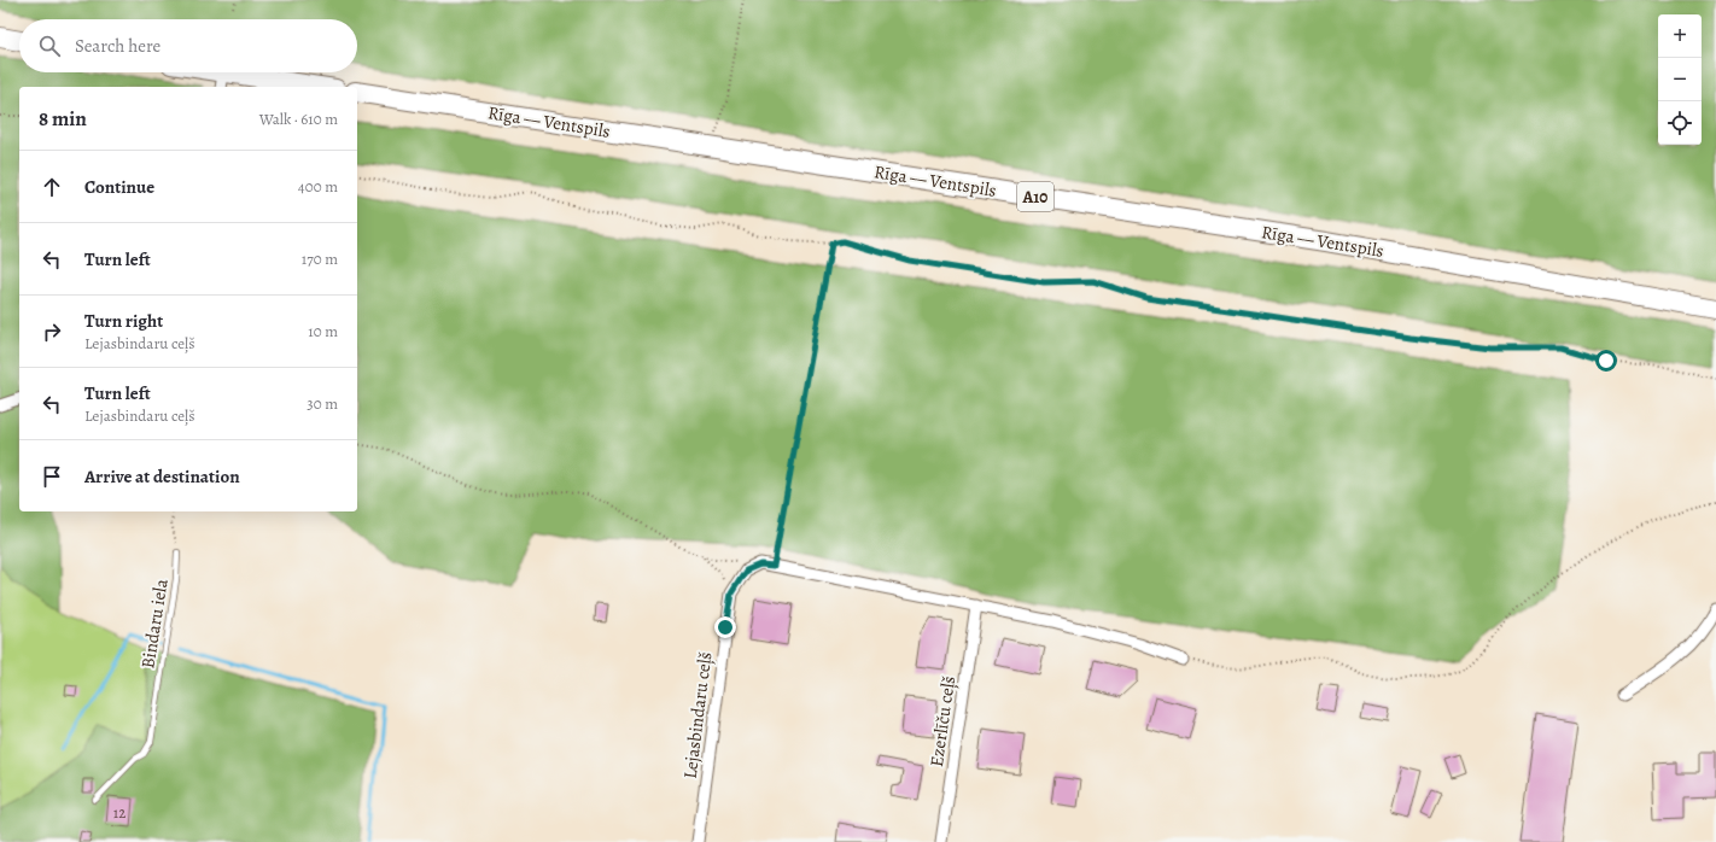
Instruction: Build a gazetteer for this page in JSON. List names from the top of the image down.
{
  "streets": {
    "highway": ["Rīga — Ventspils", "A10"],
    "street": ["Lejasbindaru ceļš", "Ezerlīču ceļš"],
    "lane": ["Bindaru iela"]
  },
  "house_numbers": ["12"],
  "page": {
    "map_buttons": ["+", "−"],
    "search": "Search here",
    "heading": ["8 min", "Walk · 610 m"],
    "list": [
      ["Continue", "400 m"],
      ["Turn left", "170 m"],
      ["Turn right", "Lejasbindaru ceļš", "10 m"],
      ["Turn left", "Lejasbindaru ceļš", "30 m"],
      "Arrive at destination"
    ]
  }
}
